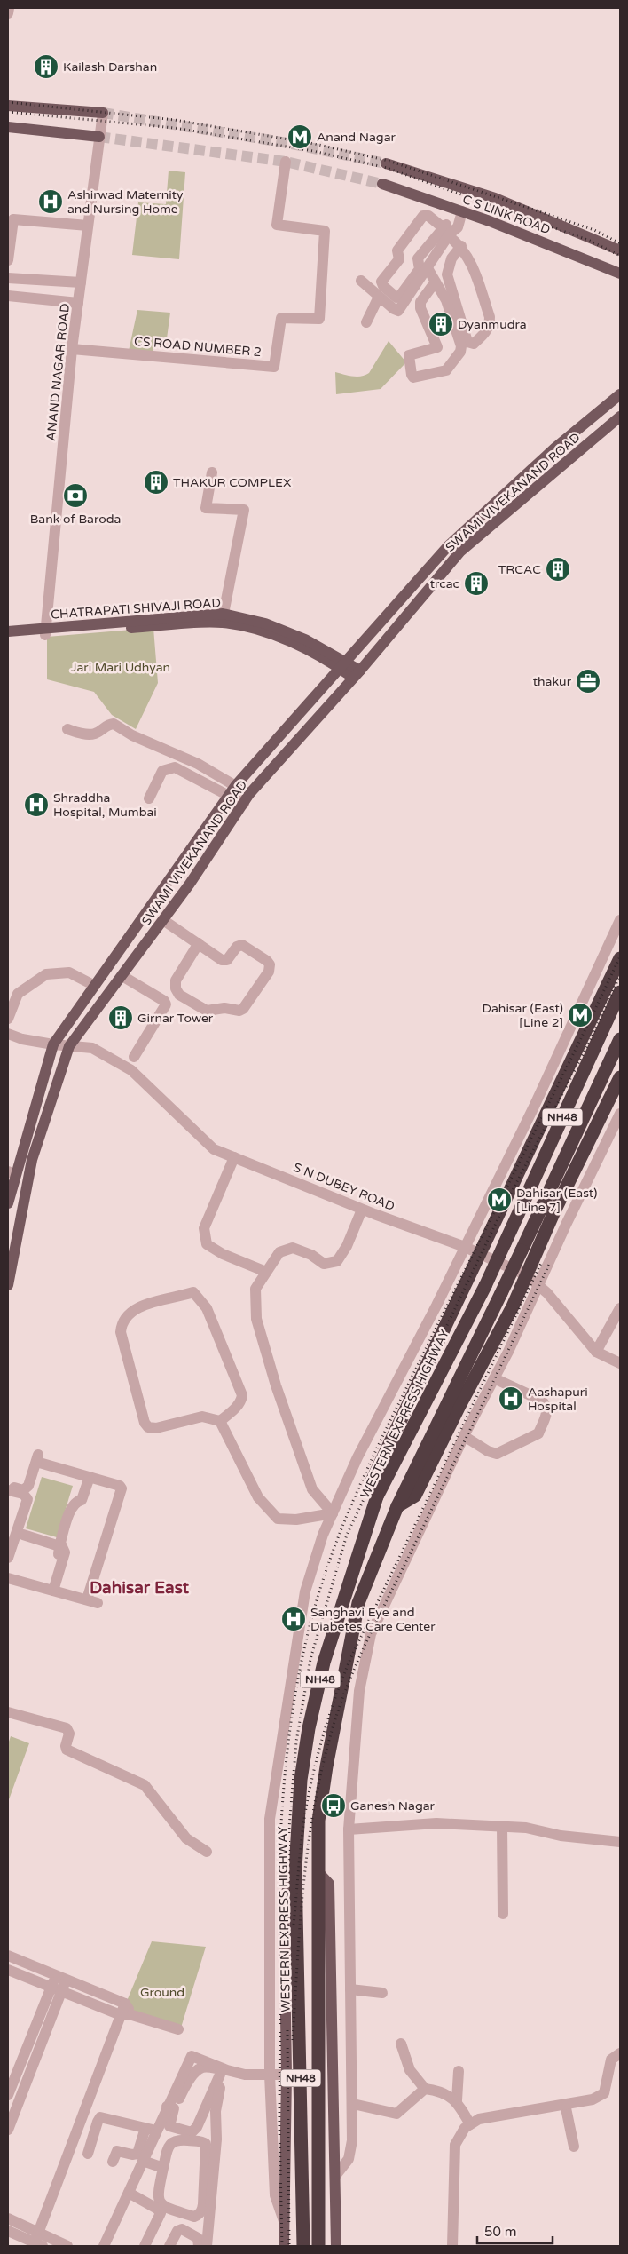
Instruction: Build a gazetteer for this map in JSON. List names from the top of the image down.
{
  "streets": {
    "highway": ["NH48", "WESTERN EXPRESS HIGHWAY"],
    "main road": ["C S LINK ROAD", "SWAMI VIVEKANAND ROAD", "CHATRAPATI SHIVAJI ROAD"],
    "street": ["CS ROAD NUMBER 2", "ANAND NAGAR ROAD", "S N DUBEY ROAD"]
  },
  "crossings": [
    ["CS ROAD NUMBER 2", "ANAND NAGAR ROAD"],
    ["ANAND NAGAR ROAD", "CHATRAPATI SHIVAJI ROAD"],
    ["SWAMI VIVEKANAND ROAD", "CHATRAPATI SHIVAJI ROAD"],
    ["SWAMI VIVEKANAND ROAD", "S N DUBEY ROAD"]
  ],
  "districts": ["Dahisar East"],
  "parks": ["Jari Mari Udhyan", "Ground"],
  "places": {
    "building": [
      "Kailash Darshan",
      "Dyanmudra",
      "THAKUR COMPLEX",
      "TRCAC",
      "trcac",
      "Girnar Tower"
    ],
    "metro station": ["Anand Nagar", "Dahisar (East) [Line 2]", "Dahisar (East) [Line 7]"],
    "hospital": [
      "Ashirwad Maternity and Nursing Home",
      "Shraddha Hospital, Mumbai",
      "Aashapuri Hospital",
      "Sanghavi Eye and Diabetes Care Center"
    ],
    "bank": ["Bank of Baroda"],
    "office": ["thakur"],
    "bus stop": ["Ganesh Nagar"]
  },
  "scale_bar": "50 m"
}
